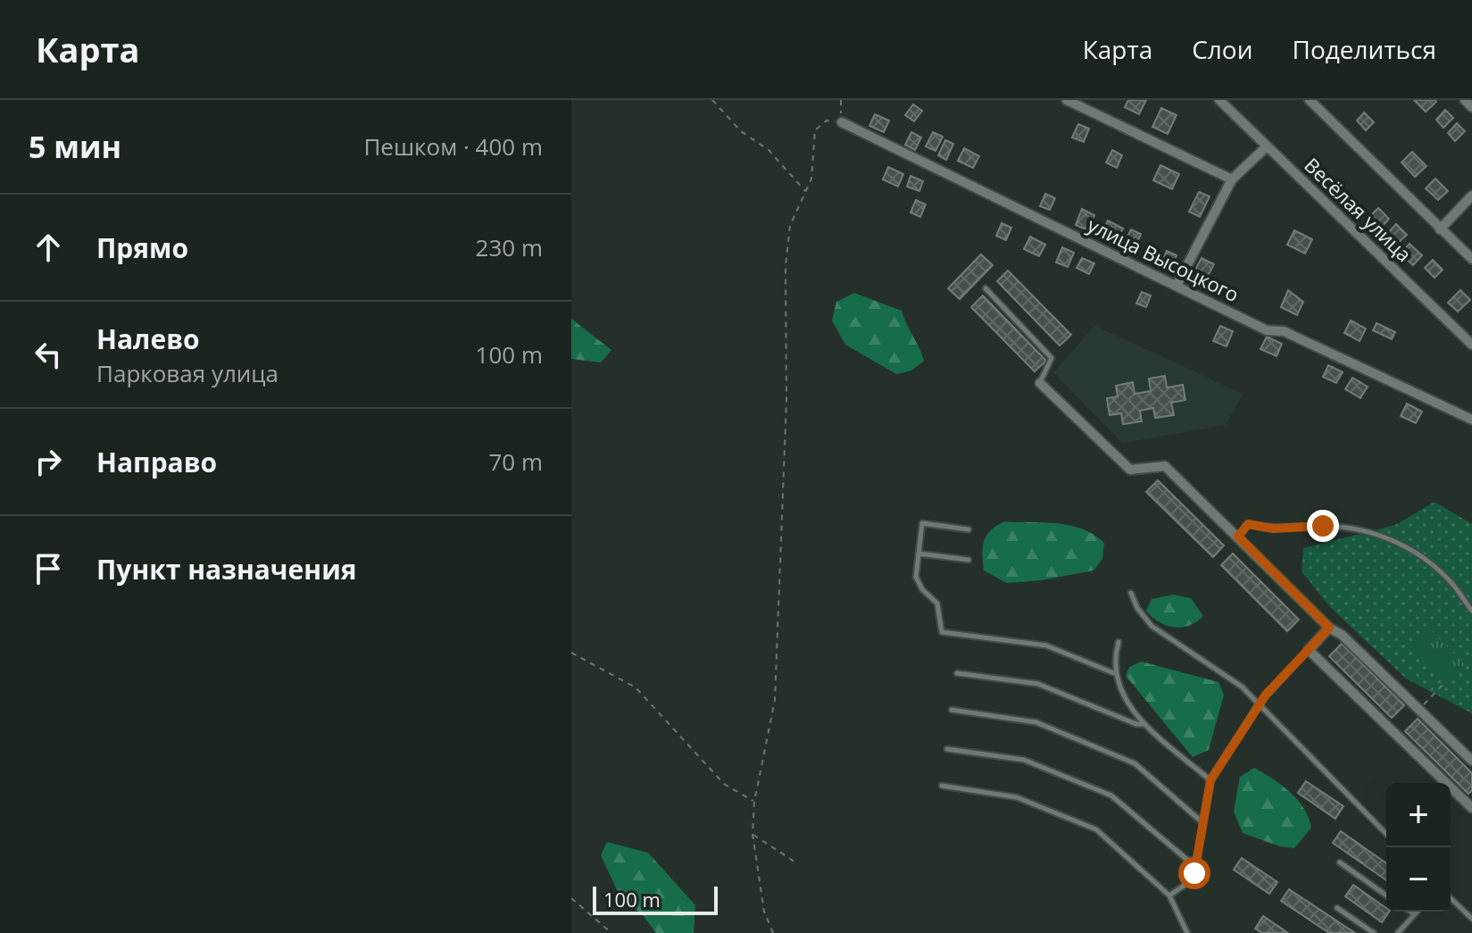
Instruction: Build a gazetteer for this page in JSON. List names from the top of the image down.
{
  "streets": {
    "street": ["Весёлая улица", "улица Высоцкого"]
  },
  "scale_bar": "100 m",
  "page": {
    "header": "Карта",
    "nav": ["Карта", "Слои", "Поделиться"],
    "heading": ["5 мин", "Пешком · 400 m"],
    "list": [
      ["Прямо", "230 m"],
      ["Налево", "Парковая улица", "100 m"],
      ["Направо", "70 m"],
      "Пункт назначения"
    ],
    "map_buttons": ["+", "−"],
    "scale": "100 m"
  }
}
